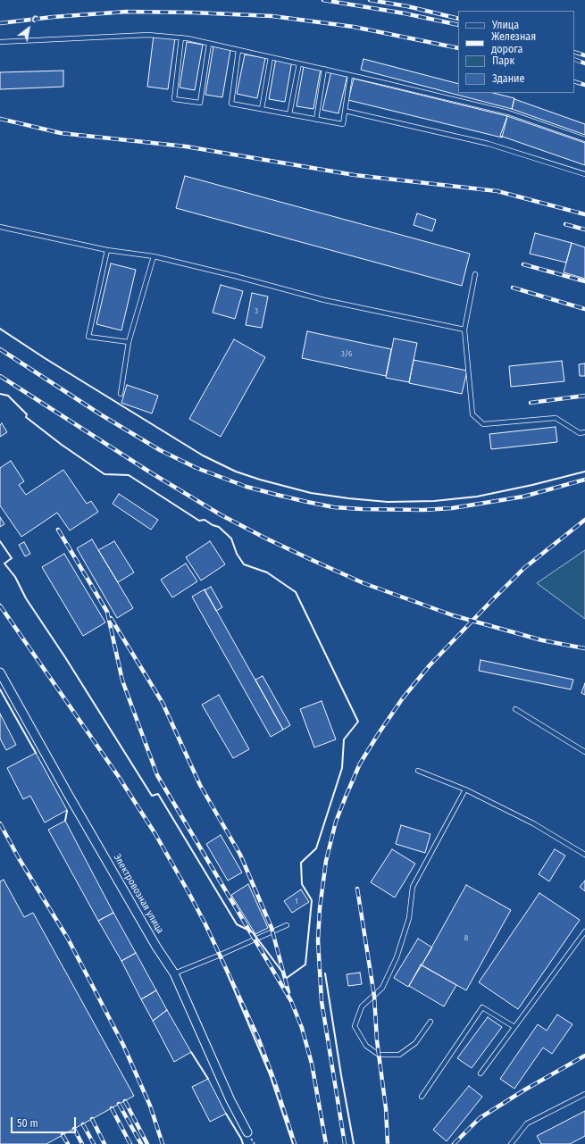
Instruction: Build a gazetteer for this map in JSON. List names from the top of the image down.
{
  "streets": {
    "street": ["Электровозная улица"]
  },
  "house_numbers": [
    "3",
    "3/6",
    "1",
    "8"
  ],
  "legend": [
    "Улица",
    "Железная дорога",
    "Парк",
    "Здание"
  ],
  "scale_bar": "50 m",
  "north": "top right"
}
